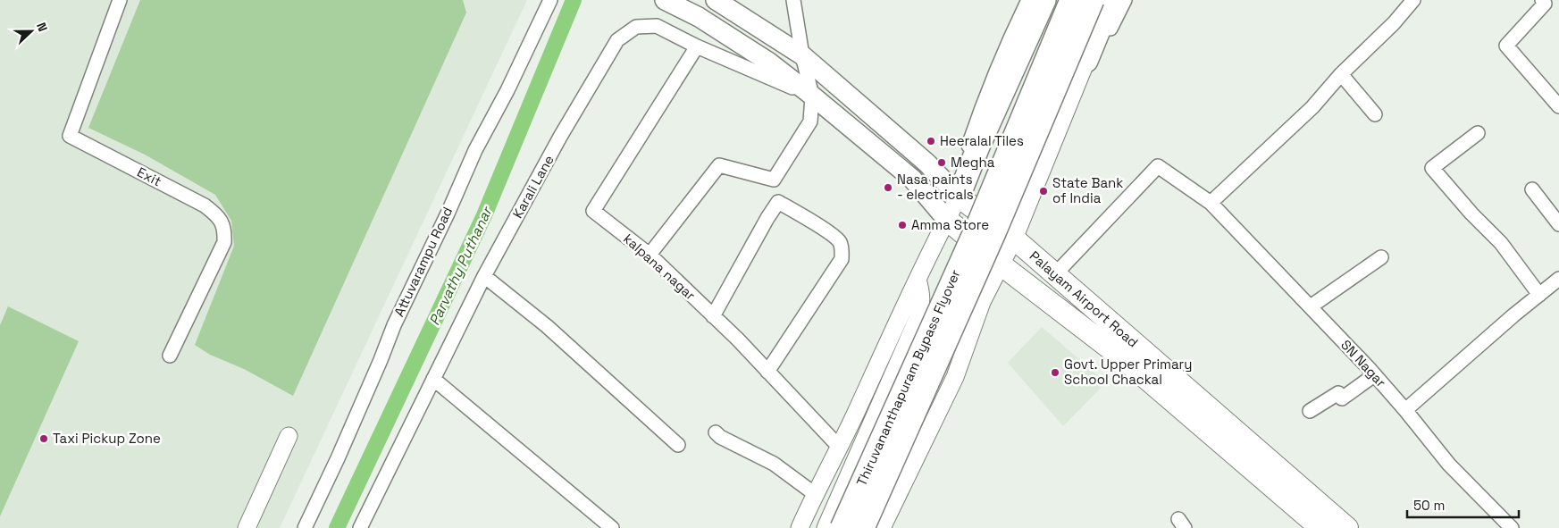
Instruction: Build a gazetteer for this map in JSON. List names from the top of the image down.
{
  "streets": {
    "highway": ["Thiruvananthapuram Bypass Flyover"],
    "main road": ["Palayam Airport Road"],
    "street": [
      "Exit",
      "Karali Lane",
      "Attuvarampu Road",
      "kalpana nagar",
      "SN Nagar"
    ]
  },
  "crossings": [
    ["Karali Lane", "kalpana nagar"],
    ["Palayam Airport Road", "SN Nagar"],
    ["Palayam Airport Road", "Thiruvananthapuram Bypass Flyover"]
  ],
  "water": ["Parvathy Puthanar"],
  "places": [
    "Heeralal Tiles",
    "Megha",
    "Nasa paints - electricals",
    "State Bank of India",
    "Amma Store",
    "Govt. Upper Primary School Chackal",
    "Taxi Pickup Zone"
  ],
  "scale_bar": "50 m",
  "north": "right"
}
